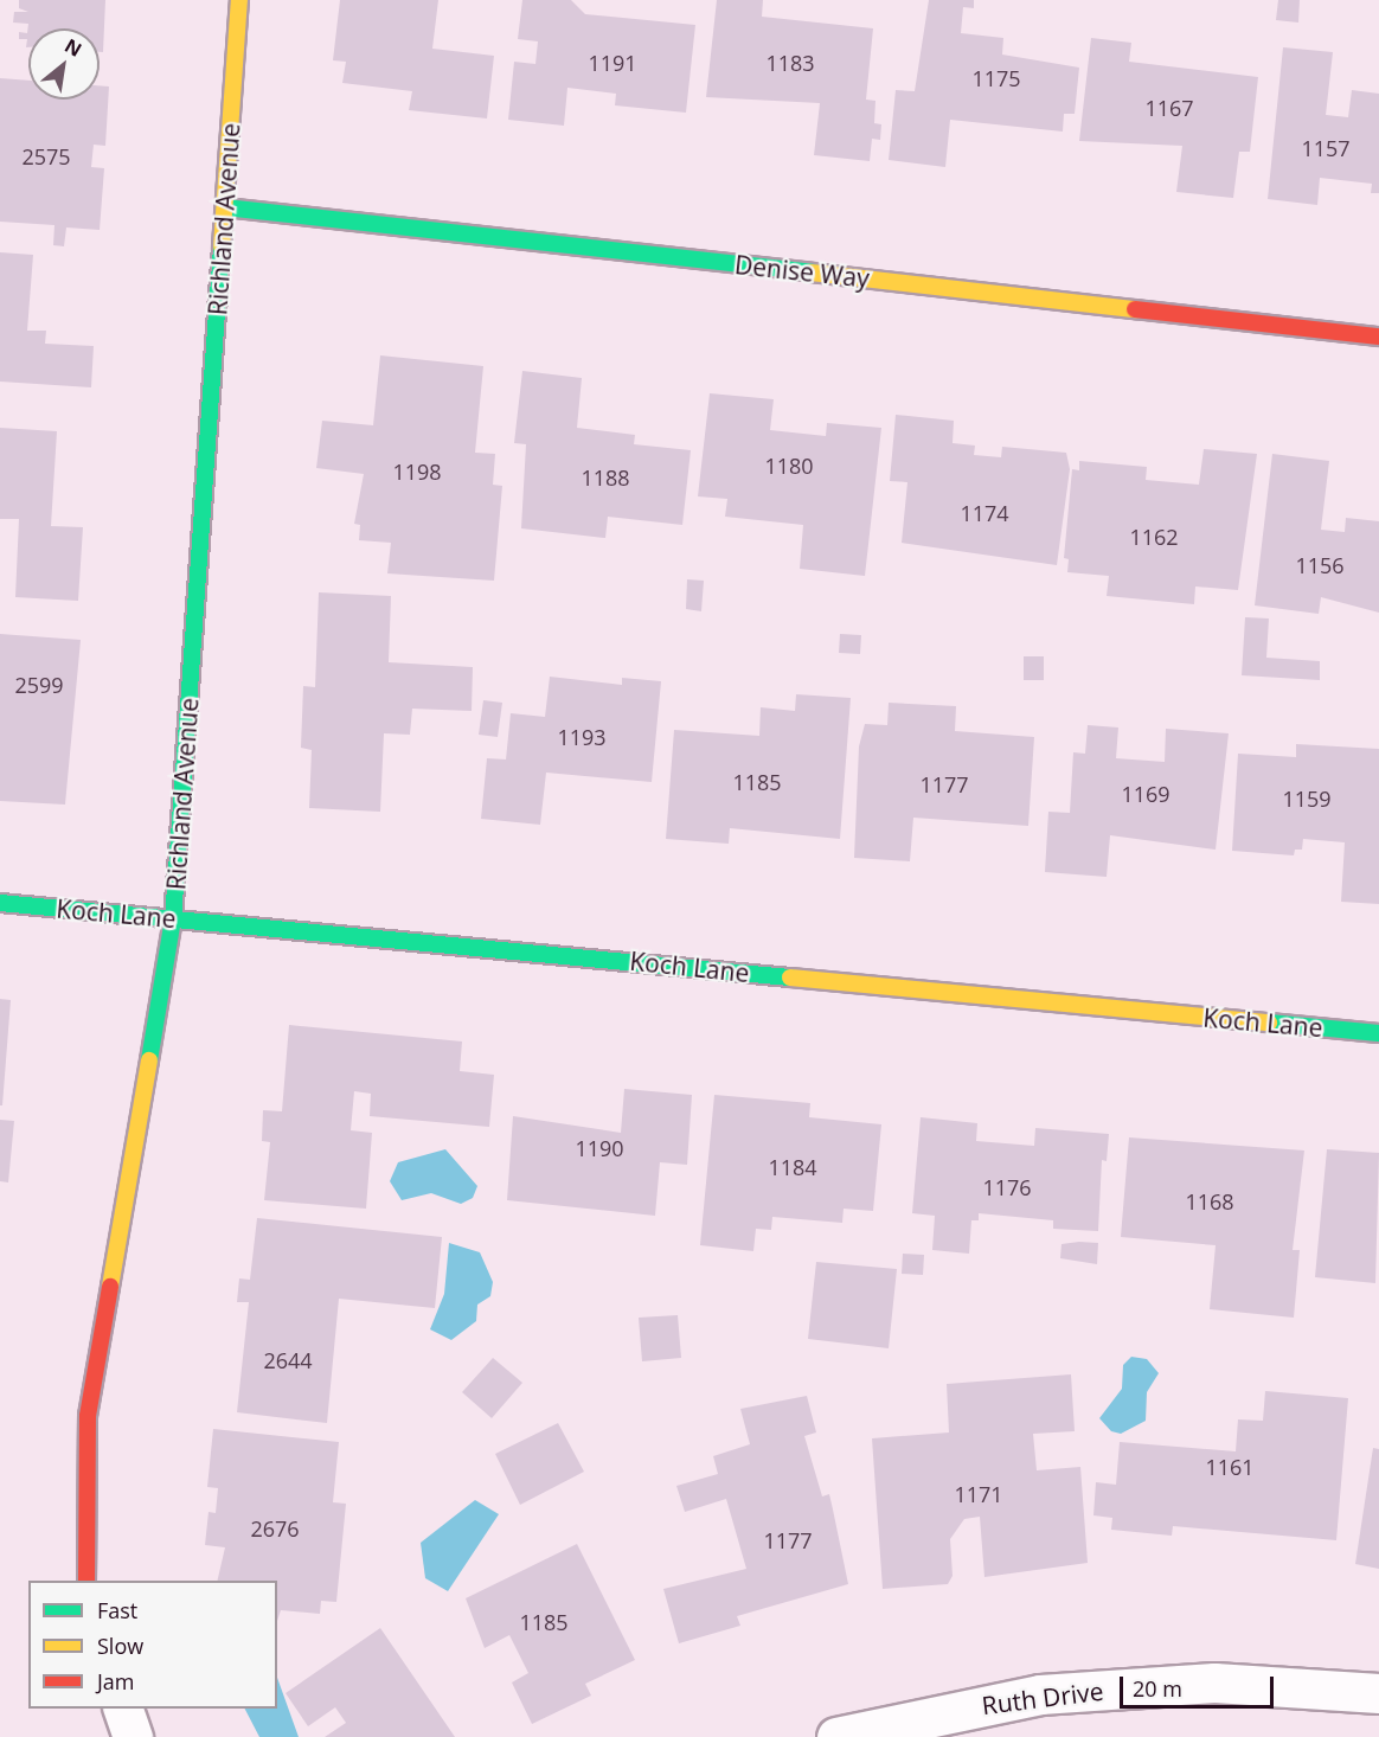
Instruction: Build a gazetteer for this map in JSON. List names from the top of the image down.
{
  "streets": {
    "street": [
      "Richland Avenue",
      "Denise Way",
      "Koch Lane",
      "Ruth Drive"
    ]
  },
  "crossings": [
    ["Richland Avenue", "Denise Way"],
    ["Richland Avenue", "Koch Lane"]
  ],
  "house_numbers": [
    "1191",
    "1183",
    "1175",
    "1167",
    "1157",
    "2575",
    "1180",
    "1198",
    "1188",
    "1174",
    "1162",
    "1156",
    "2599",
    "1193",
    "1185",
    "1177",
    "1169",
    "1159",
    "1190",
    "1184",
    "1176",
    "1168",
    "2644",
    "1161",
    "1171",
    "2676",
    "1177",
    "1185"
  ],
  "legend": ["Fast", "Slow", "Jam"],
  "scale_bar": "20 m",
  "north": "top right"
}
